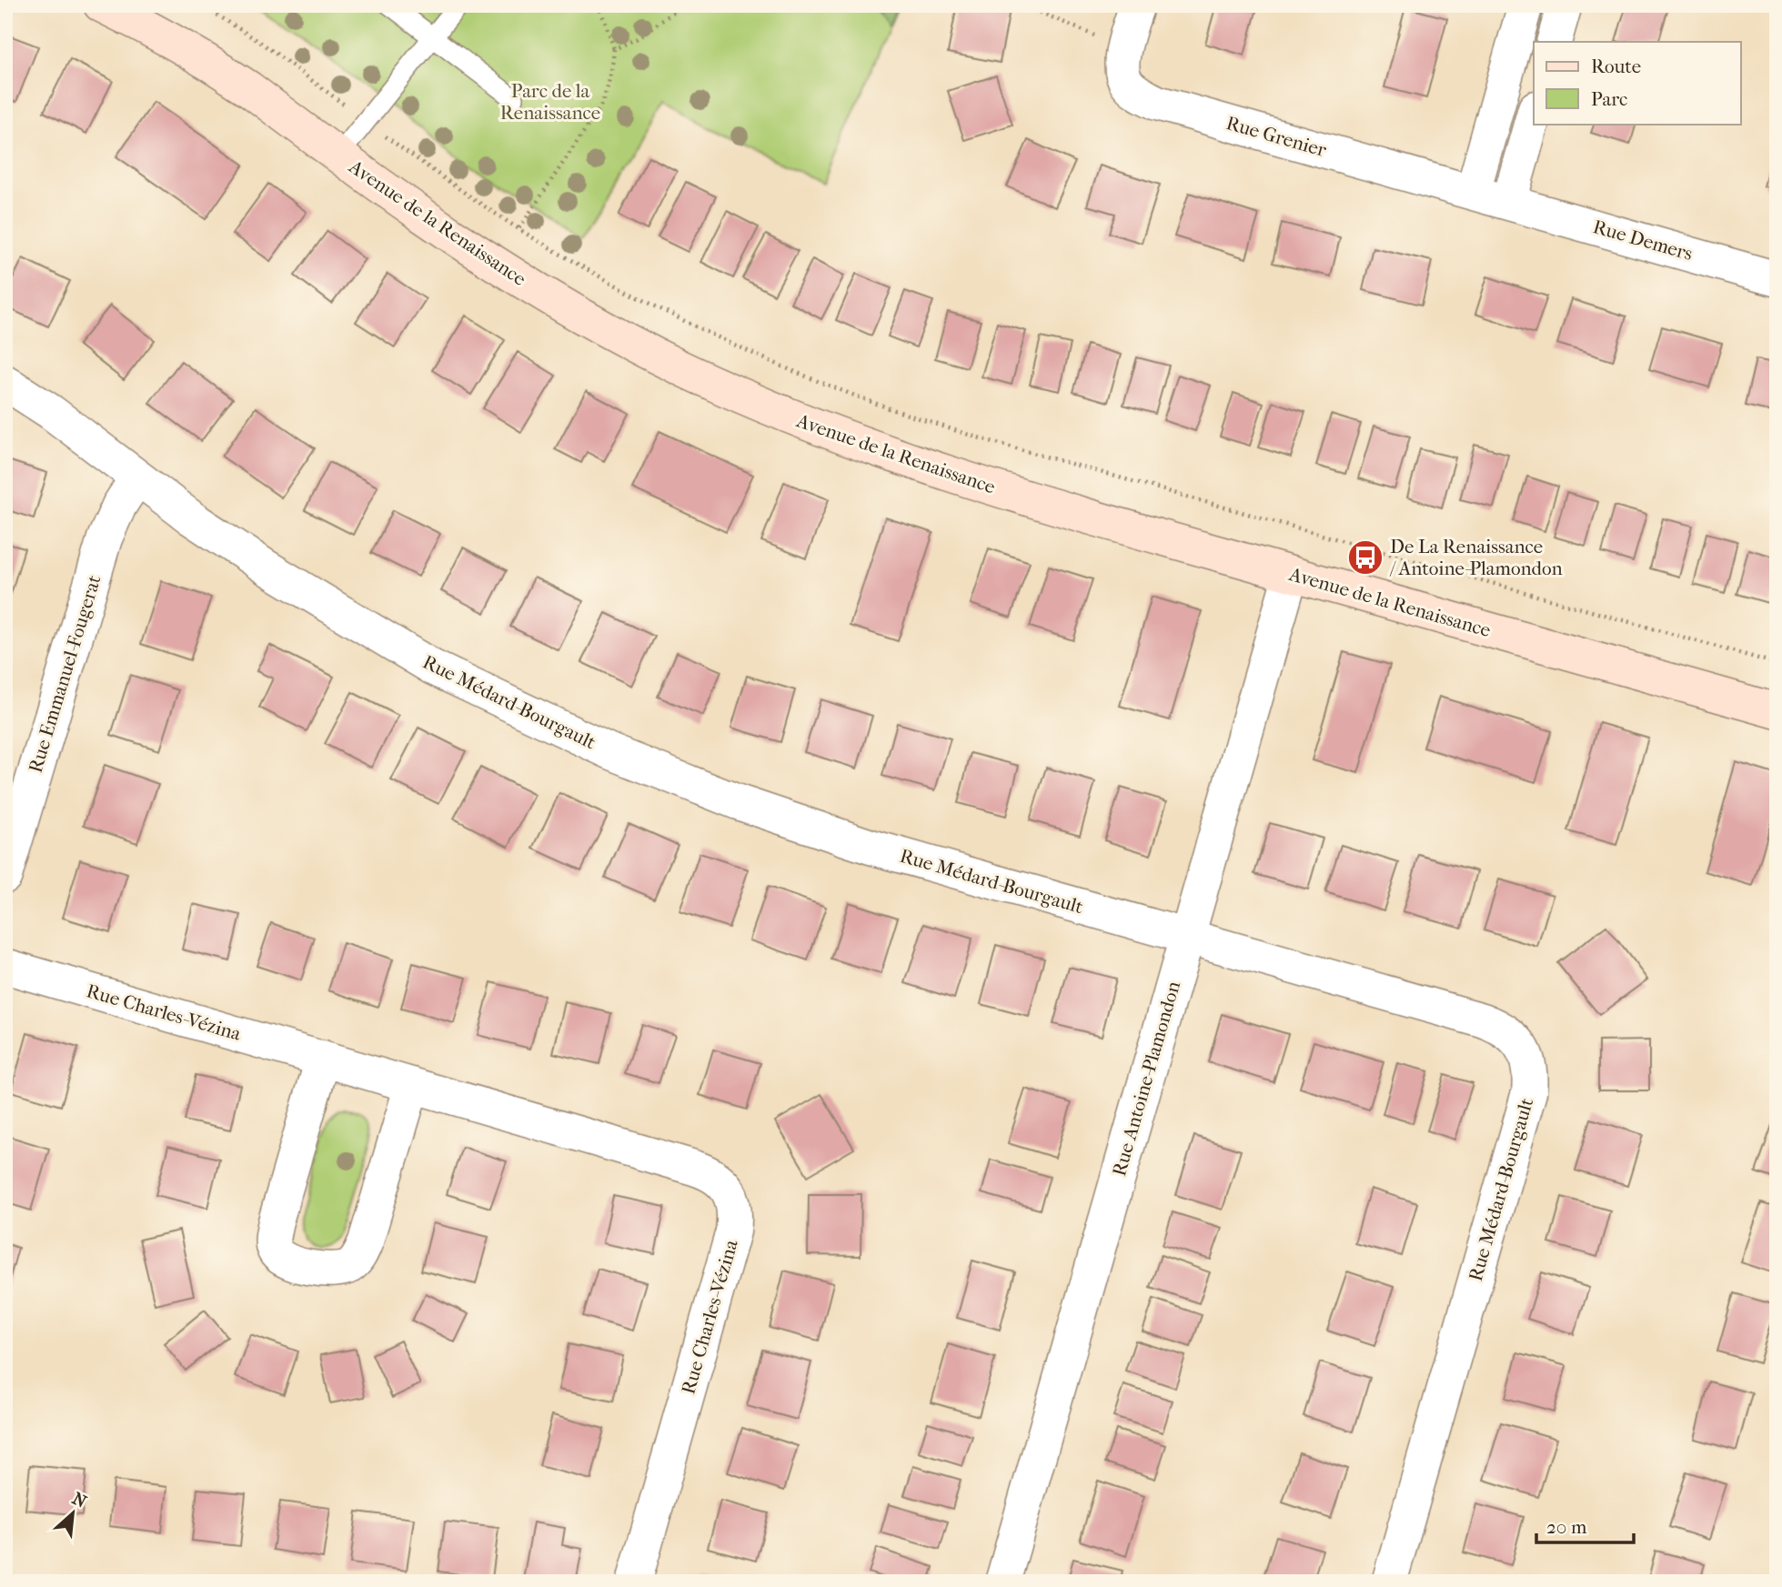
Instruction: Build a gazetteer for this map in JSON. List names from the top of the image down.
{
  "streets": {
    "street": [
      "Rue Grenier",
      "Avenue de la Renaissance",
      "Rue Demers",
      "Rue Emmanuel-Fougerat",
      "Rue Médard-Bourgault",
      "Rue Charles-Vézina",
      "Rue Antoine-Plamondon"
    ]
  },
  "crossings": [
    ["Rue Grenier", "Rue Demers"],
    ["Avenue de la Renaissance", "Rue Antoine-Plamondon"],
    ["Rue Emmanuel-Fougerat", "Rue Médard-Bourgault"],
    ["Rue Médard-Bourgault", "Rue Antoine-Plamondon"]
  ],
  "parks": ["Parc de la Renaissance"],
  "places": {
    "bus stop": ["De La Renaissance / Antoine-Plamondon"]
  },
  "legend": ["Route", "Parc"],
  "scale_bar": "20 m",
  "north": "top right"
}
